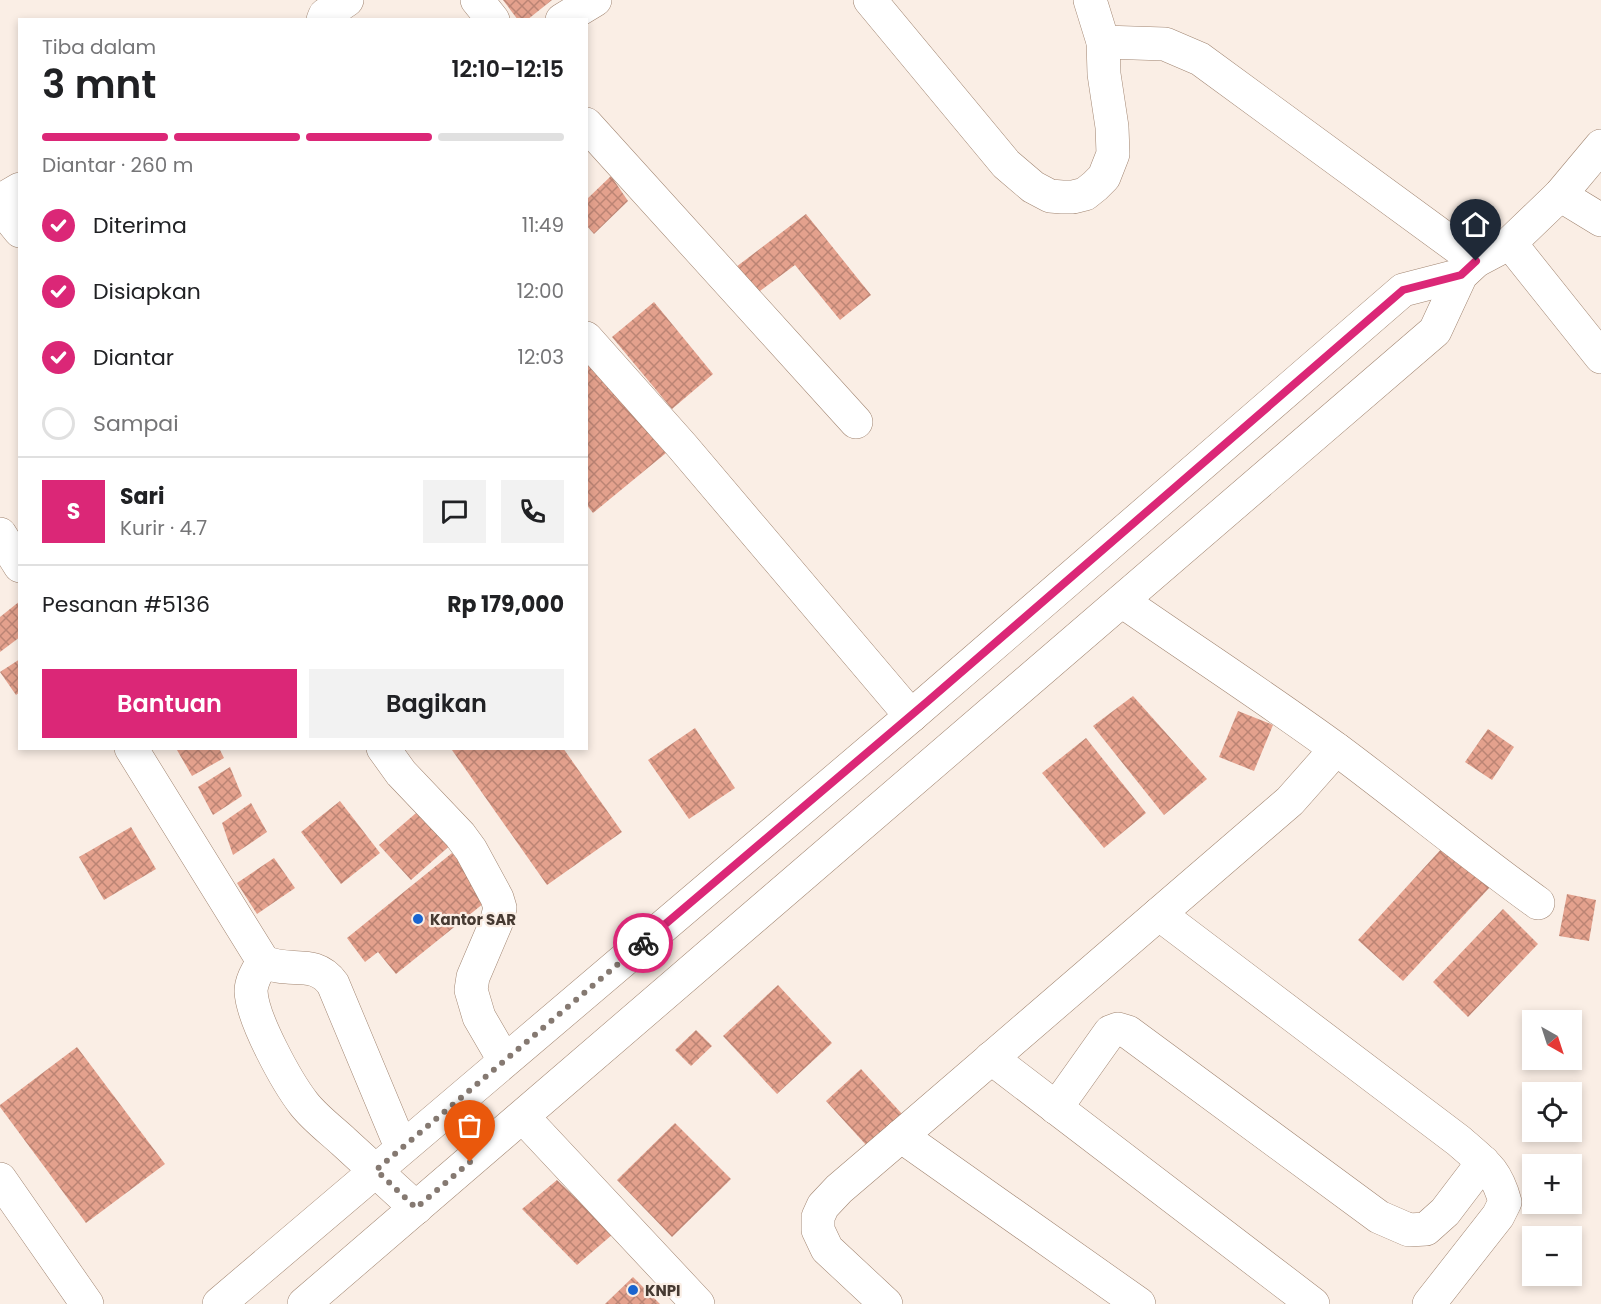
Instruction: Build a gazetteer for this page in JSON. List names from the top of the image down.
{
  "places": ["Kantor SAR", "KNPI"],
  "north": "bottom right",
  "page": {
    "heading": ["3 mnt", "Tiba dalam", "12:10–12:15"],
    "panel": [
      "Sari",
      "Kurir · 4.7",
      "Pesanan #5136",
      "Rp 179,000"
    ],
    "bar": "Diantar · 260 m",
    "list": [
      ["Diterima", "11:49"],
      ["Disiapkan", "12:00"],
      ["Diantar", "12:03"],
      "Sampai"
    ],
    "round": "S",
    "buttons": ["Bantuan", "Bagikan"],
    "map_buttons": ["+", "−"]
  }
}
